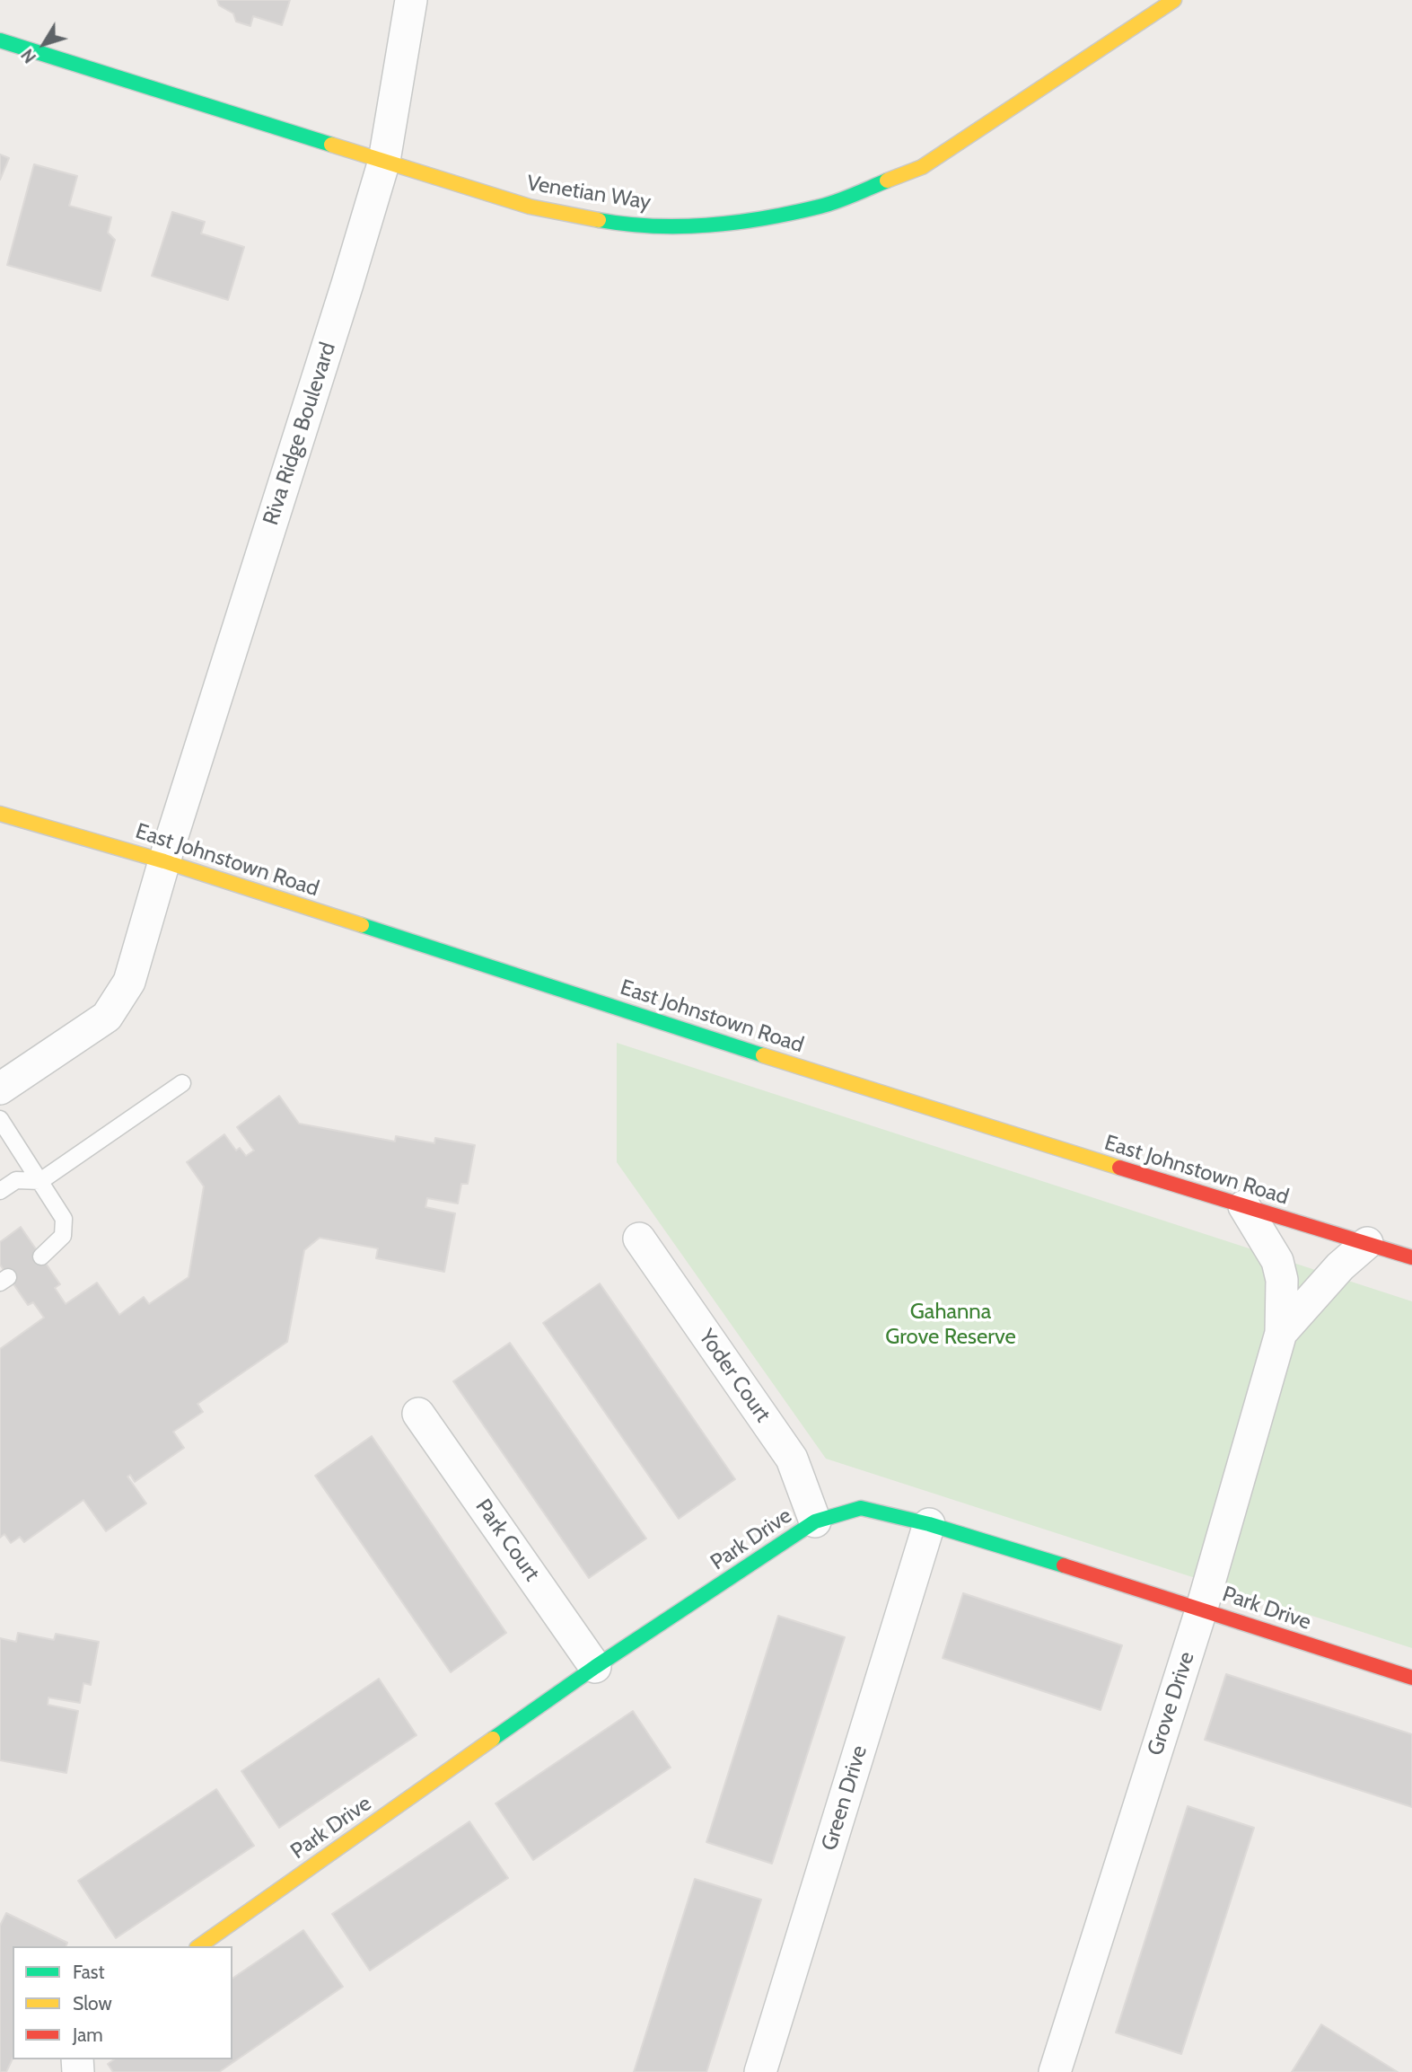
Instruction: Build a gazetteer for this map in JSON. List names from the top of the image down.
{
  "streets": {
    "main road": ["Venetian Way", "East Johnstown Road", "Park Drive"],
    "street": [
      "Riva Ridge Boulevard",
      "Yoder Court",
      "Park Court",
      "Grove Drive",
      "Green Drive"
    ]
  },
  "crossings": [
    ["Venetian Way", "Riva Ridge Boulevard"],
    ["Riva Ridge Boulevard", "East Johnstown Road"],
    ["East Johnstown Road", "Grove Drive"],
    ["Yoder Court", "Park Drive"],
    ["Park Drive", "Park Court"],
    ["Park Drive", "Grove Drive"],
    ["Park Drive", "Green Drive"]
  ],
  "parks": ["Gahanna Grove Reserve"],
  "legend": ["Fast", "Slow", "Jam"],
  "north": "bottom left"
}
